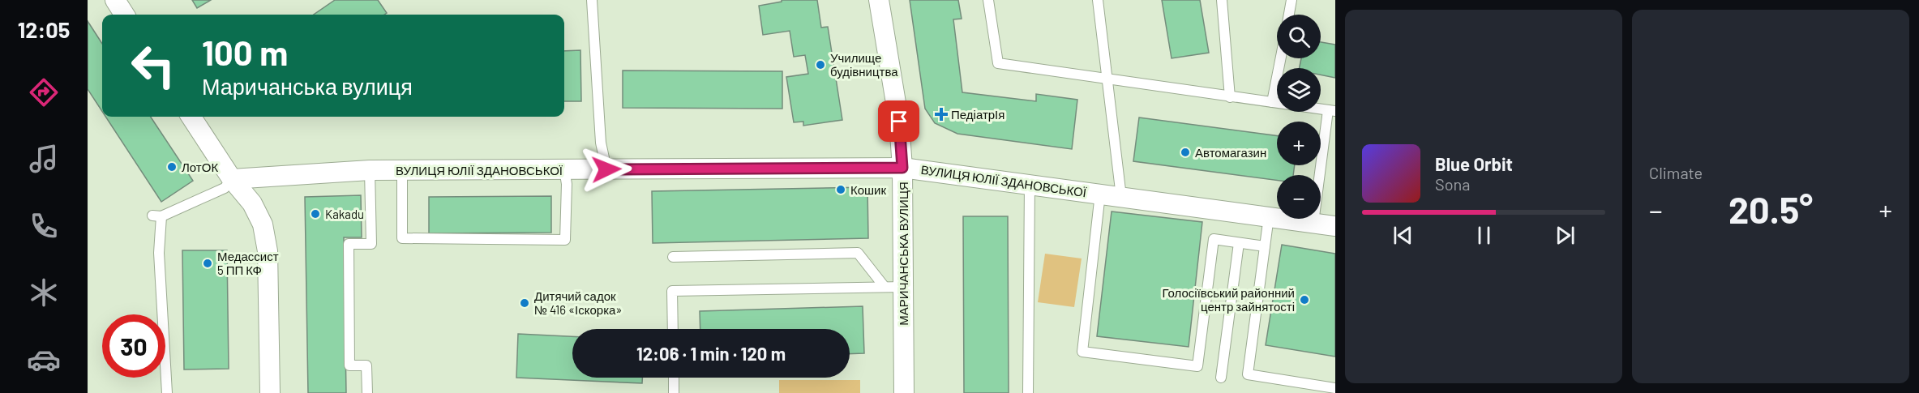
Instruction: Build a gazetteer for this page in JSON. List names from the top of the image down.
{
  "streets": {
    "street": ["ВУЛИЦЯ ЮЛІЇ ЗДАНОВСЬКОЇ", "МАРИЧАНСЬКА ВУЛИЦЯ"]
  },
  "crossings": [
    ["ВУЛИЦЯ ЮЛІЇ ЗДАНОВСЬКОЇ", "МАРИЧАНСЬКА ВУЛИЦЯ"]
  ],
  "places": {
    "other": [
      "Училище будівництва",
      "Автомагазин",
      "ЛотОК",
      "Кошик",
      "Kakadu",
      "Медассист 5 ПП КФ",
      "Голосіївський районний центр зайнятості",
      "Дитячий садок № 416 «Іскорка»"
    ],
    "health": ["ПедіатрІя"]
  },
  "page": {
    "tabs": "12:05",
    "tile": "Climate",
    "map_buttons": ["+", "−"],
    "turn": ["100 m", "Маричанська вулиця"],
    "song": ["Blue Orbit", "Sona"],
    "heat": ["−", "20.5°", "+"],
    "limit": "30",
    "trip": "12:06 · 1 min · 120 m"
  }
}
